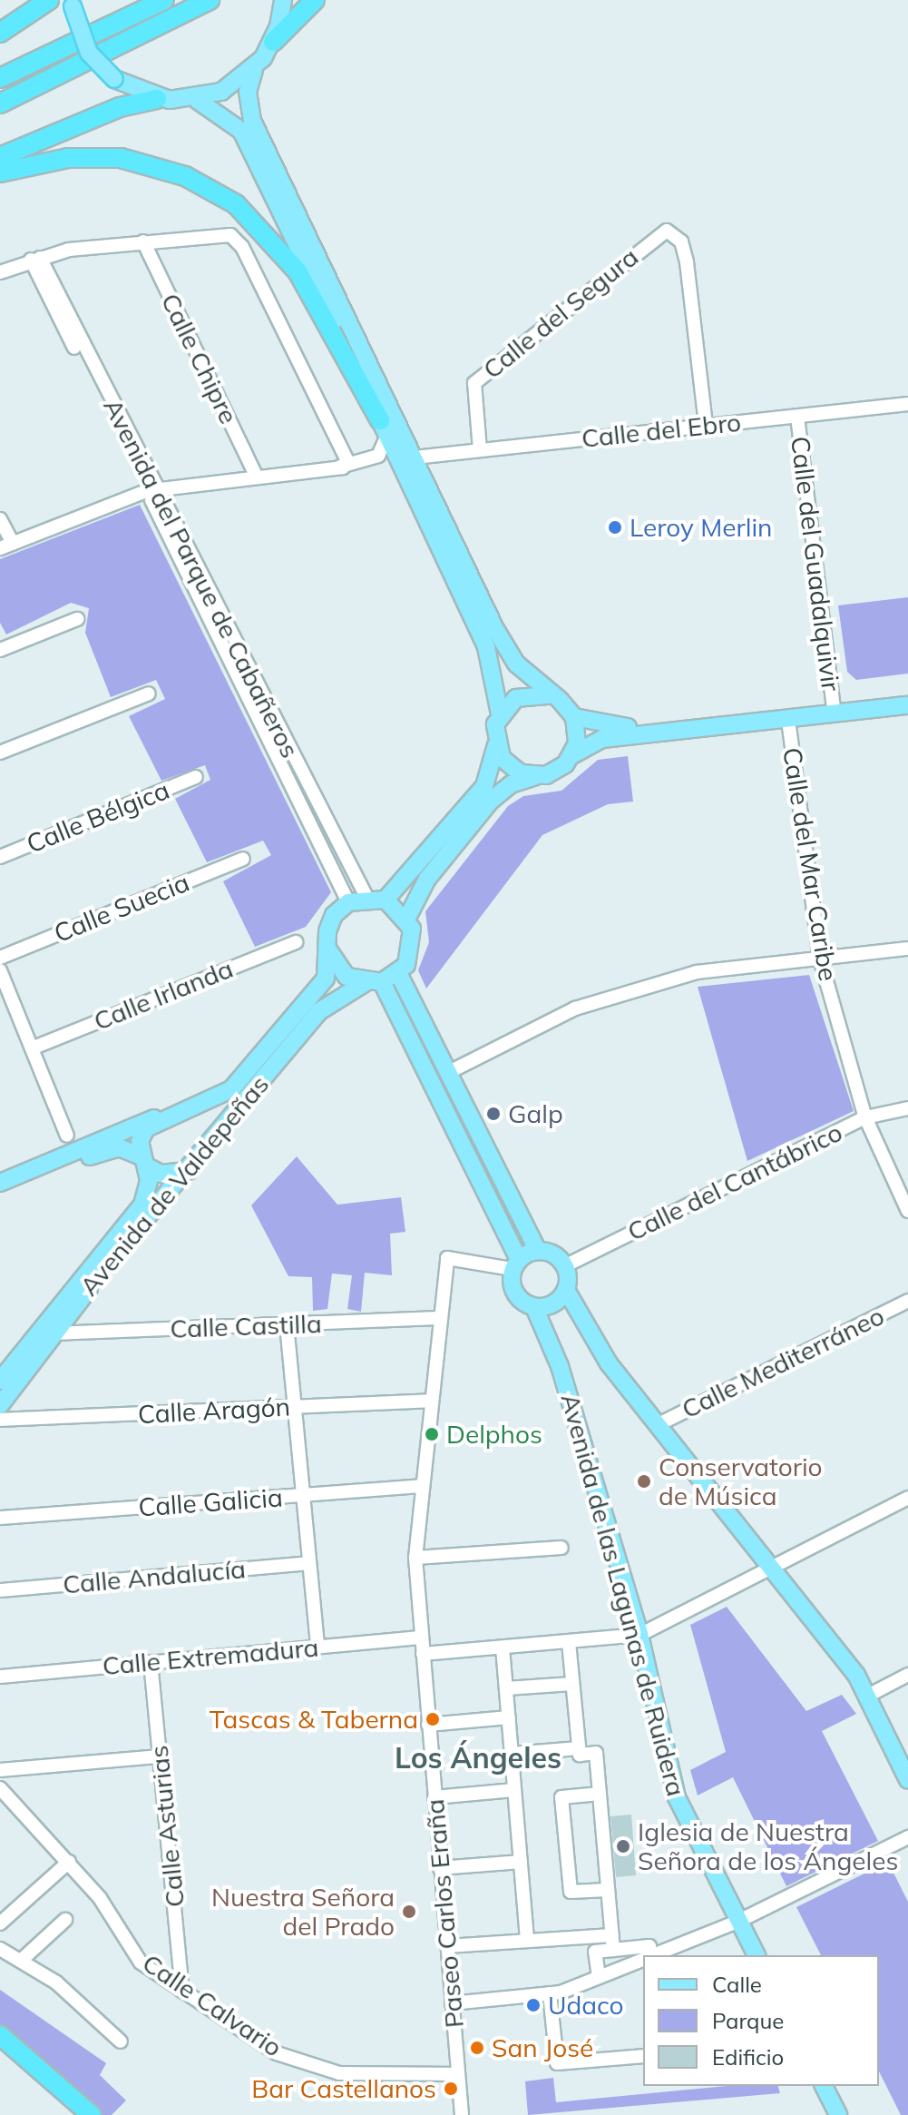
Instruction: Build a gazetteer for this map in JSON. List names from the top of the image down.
{
  "streets": {
    "main road": ["Avenida de Valdepeñas", "Avenida de las Lagunas de Ruidera"],
    "street": [
      "Calle del Segura",
      "Calle Chipre",
      "Calle del Ebro",
      "Calle del Guadalquivir",
      "Avenida del Parque de Cabañeros",
      "Calle Bélgica",
      "Calle del Mar Caribe",
      "Calle Suecia",
      "Calle Irlanda",
      "Calle del Cantábrico",
      "Calle Castilla",
      "Calle Mediterráneo",
      "Calle Aragón",
      "Calle Galicia",
      "Calle Andalucía",
      "Calle Extremadura",
      "Calle Asturias",
      "Paseo Carlos Eraña",
      "Calle Calvario"
    ]
  },
  "crossings": [
    ["Calle del Segura", "Calle del Ebro"],
    ["Calle del Ebro", "Calle del Guadalquivir"],
    ["Avenida del Parque de Cabañeros", "Avenida de Valdepeñas"],
    ["Calle del Mar Caribe", "Calle del Cantábrico"],
    ["Calle del Cantábrico", "Avenida de las Lagunas de Ruidera"],
    ["Calle del Cantábrico", "Paseo Carlos Eraña"],
    ["Avenida de Valdepeñas", "Calle Castilla"],
    ["Calle Castilla", "Paseo Carlos Eraña"],
    ["Calle Aragón", "Paseo Carlos Eraña"],
    ["Calle Galicia", "Paseo Carlos Eraña"],
    ["Avenida de las Lagunas de Ruidera", "Paseo Carlos Eraña"],
    ["Calle Extremadura", "Calle Asturias"],
    ["Calle Extremadura", "Paseo Carlos Eraña"],
    ["Calle Asturias", "Calle Calvario"],
    ["Paseo Carlos Eraña", "Calle Calvario"]
  ],
  "districts": ["Los Ángeles"],
  "places": [
    "Leroy Merlin",
    "Galp",
    "Delphos",
    "Conservatorio de Música",
    "Tascas & Taberna",
    "Iglesia de Nuestra Señora de los Ángeles",
    "Nuestra Señora del Prado",
    "Udaco",
    "San José",
    "Bar Castellanos"
  ],
  "legend": ["Calle", "Parque", "Edificio"]
}
